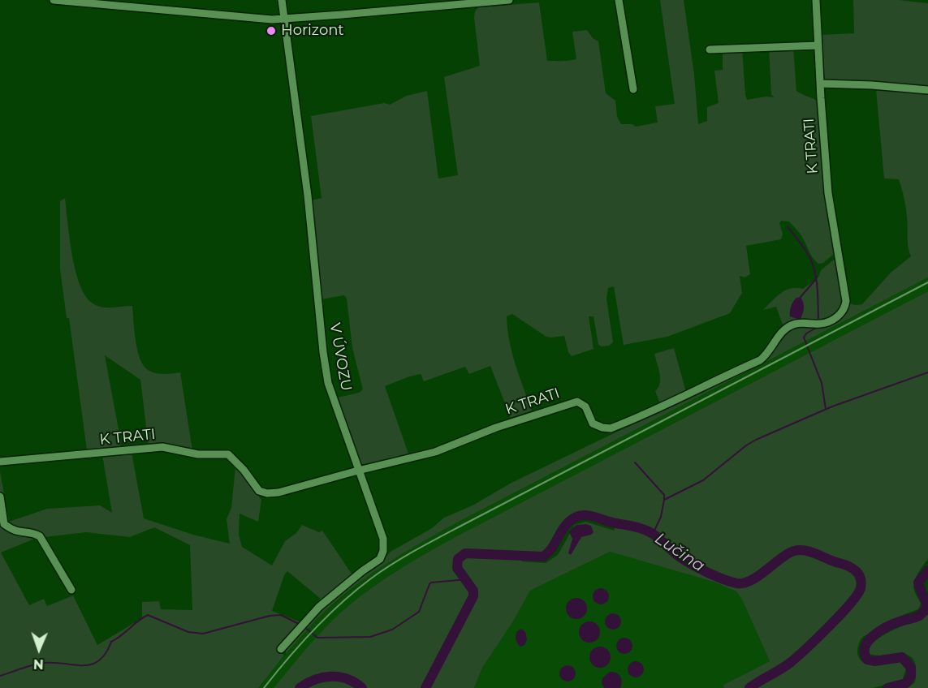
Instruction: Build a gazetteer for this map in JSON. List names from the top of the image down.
{
  "streets": {
    "street": ["K TRATI", "V ÚVOZU"]
  },
  "crossings": [
    ["K TRATI", "V ÚVOZU"]
  ],
  "water": ["Lučina"],
  "places": ["Horizont"],
  "north": "bottom"
}
